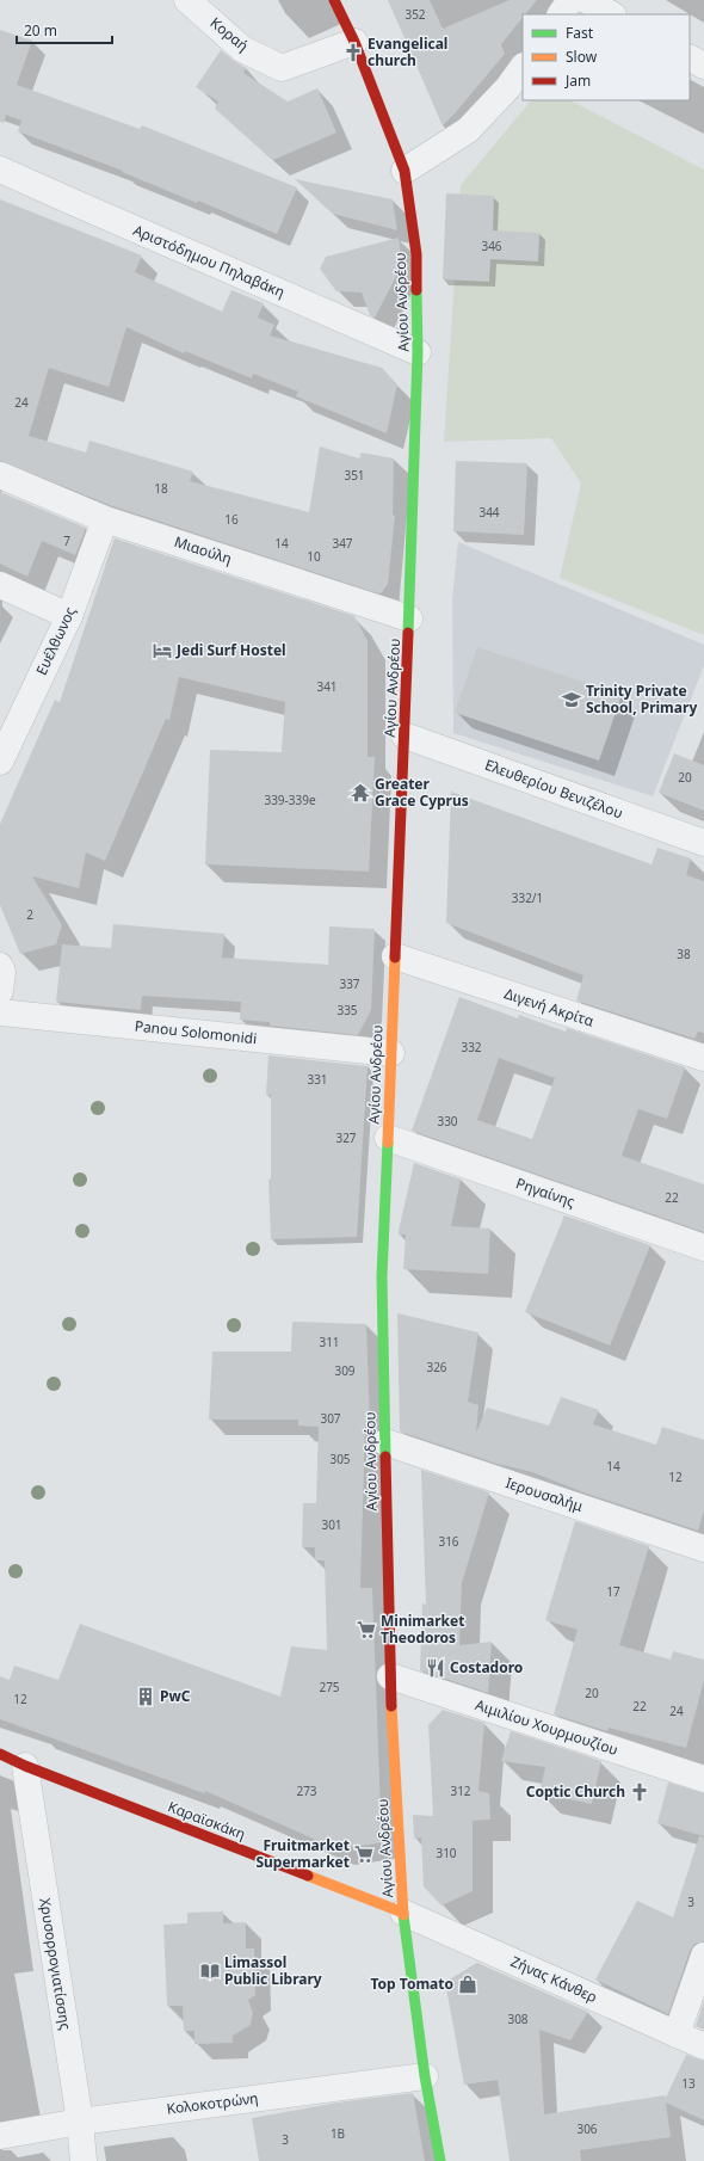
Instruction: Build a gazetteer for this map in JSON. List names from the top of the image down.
{
  "streets": {
    "street": [
      "Κοραή",
      "Αριστόδημου Πηλαβάκη",
      "Αγίου Ανδρέου",
      "Μιαούλη",
      "Ευέλθωνος",
      "Ελευθερίου Βενιζέλου",
      "Διγενή Ακρίτα",
      "Panou Solomonidi",
      "Ρηγαίνης",
      "Ιερουσαλήμ",
      "Αιμιλίου Χουρμουζίου",
      "Καραϊσκάκη",
      "Χρυσορρογιατίσσης",
      "Ζήνας Κάνθερ",
      "Κολοκοτρώνη"
    ]
  },
  "crossings": [
    ["Κοραή", "Αγίου Ανδρέου"],
    ["Αριστόδημου Πηλαβάκη", "Αγίου Ανδρέου"],
    ["Αγίου Ανδρέου", "Μιαούλη"],
    ["Αγίου Ανδρέου", "Ελευθερίου Βενιζέλου"],
    ["Αγίου Ανδρέου", "Διγενή Ακρίτα"],
    ["Αγίου Ανδρέου", "Panou Solomonidi"],
    ["Αγίου Ανδρέου", "Ρηγαίνης"],
    ["Αγίου Ανδρέου", "Ιερουσαλήμ"],
    ["Αγίου Ανδρέου", "Αιμιλίου Χουρμουζίου"],
    ["Αγίου Ανδρέου", "Καραϊσκάκη"],
    ["Αγίου Ανδρέου", "Ζήνας Κάνθερ"],
    ["Αγίου Ανδρέου", "Κολοκοτρώνη"],
    ["Μιαούλη", "Ευέλθωνος"],
    ["Καραϊσκάκη", "Χρυσορρογιατίσσης"],
    ["Καραϊσκάκη", "Ζήνας Κάνθερ"],
    ["Χρυσορρογιατίσσης", "Κολοκοτρώνη"]
  ],
  "places": {
    "church": ["Evangelical church", "Coptic Church"],
    "hotel": ["Jedi Surf Hostel"],
    "school or university": ["Trinity Private School, Primary"],
    "temple": ["Greater Grace Cyprus"],
    "supermarket": ["Minimarket Theodoros", "Fruitmarket Supermarket"],
    "restaurant": ["Costadoro"],
    "building": ["PwC"],
    "library": ["Limassol Public Library"],
    "shop": ["Top Tomato"]
  },
  "house_numbers": [
    "352",
    "346",
    "24",
    "351",
    "18",
    "344",
    "16",
    "7",
    "14",
    "347",
    "10",
    "341",
    "20",
    "339-339e",
    "332/1",
    "2",
    "38",
    "337",
    "335",
    "332",
    "331",
    "330",
    "327",
    "22",
    "311",
    "326",
    "309",
    "307",
    "305",
    "14",
    "12",
    "301",
    "316",
    "17",
    "275",
    "20",
    "12",
    "22",
    "24",
    "273",
    "312",
    "310",
    "3",
    "308",
    "13",
    "306",
    "1B",
    "3"
  ],
  "legend": ["Fast", "Slow", "Jam"],
  "scale_bar": "20 m"
}
